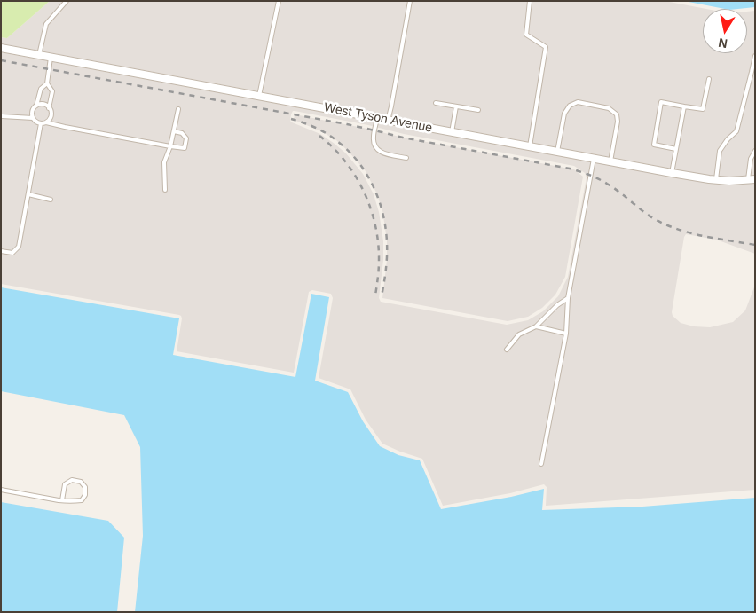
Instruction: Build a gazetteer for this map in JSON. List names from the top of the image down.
{
  "streets": {
    "street": ["West Tyson Avenue"]
  },
  "north": "bottom"
}
